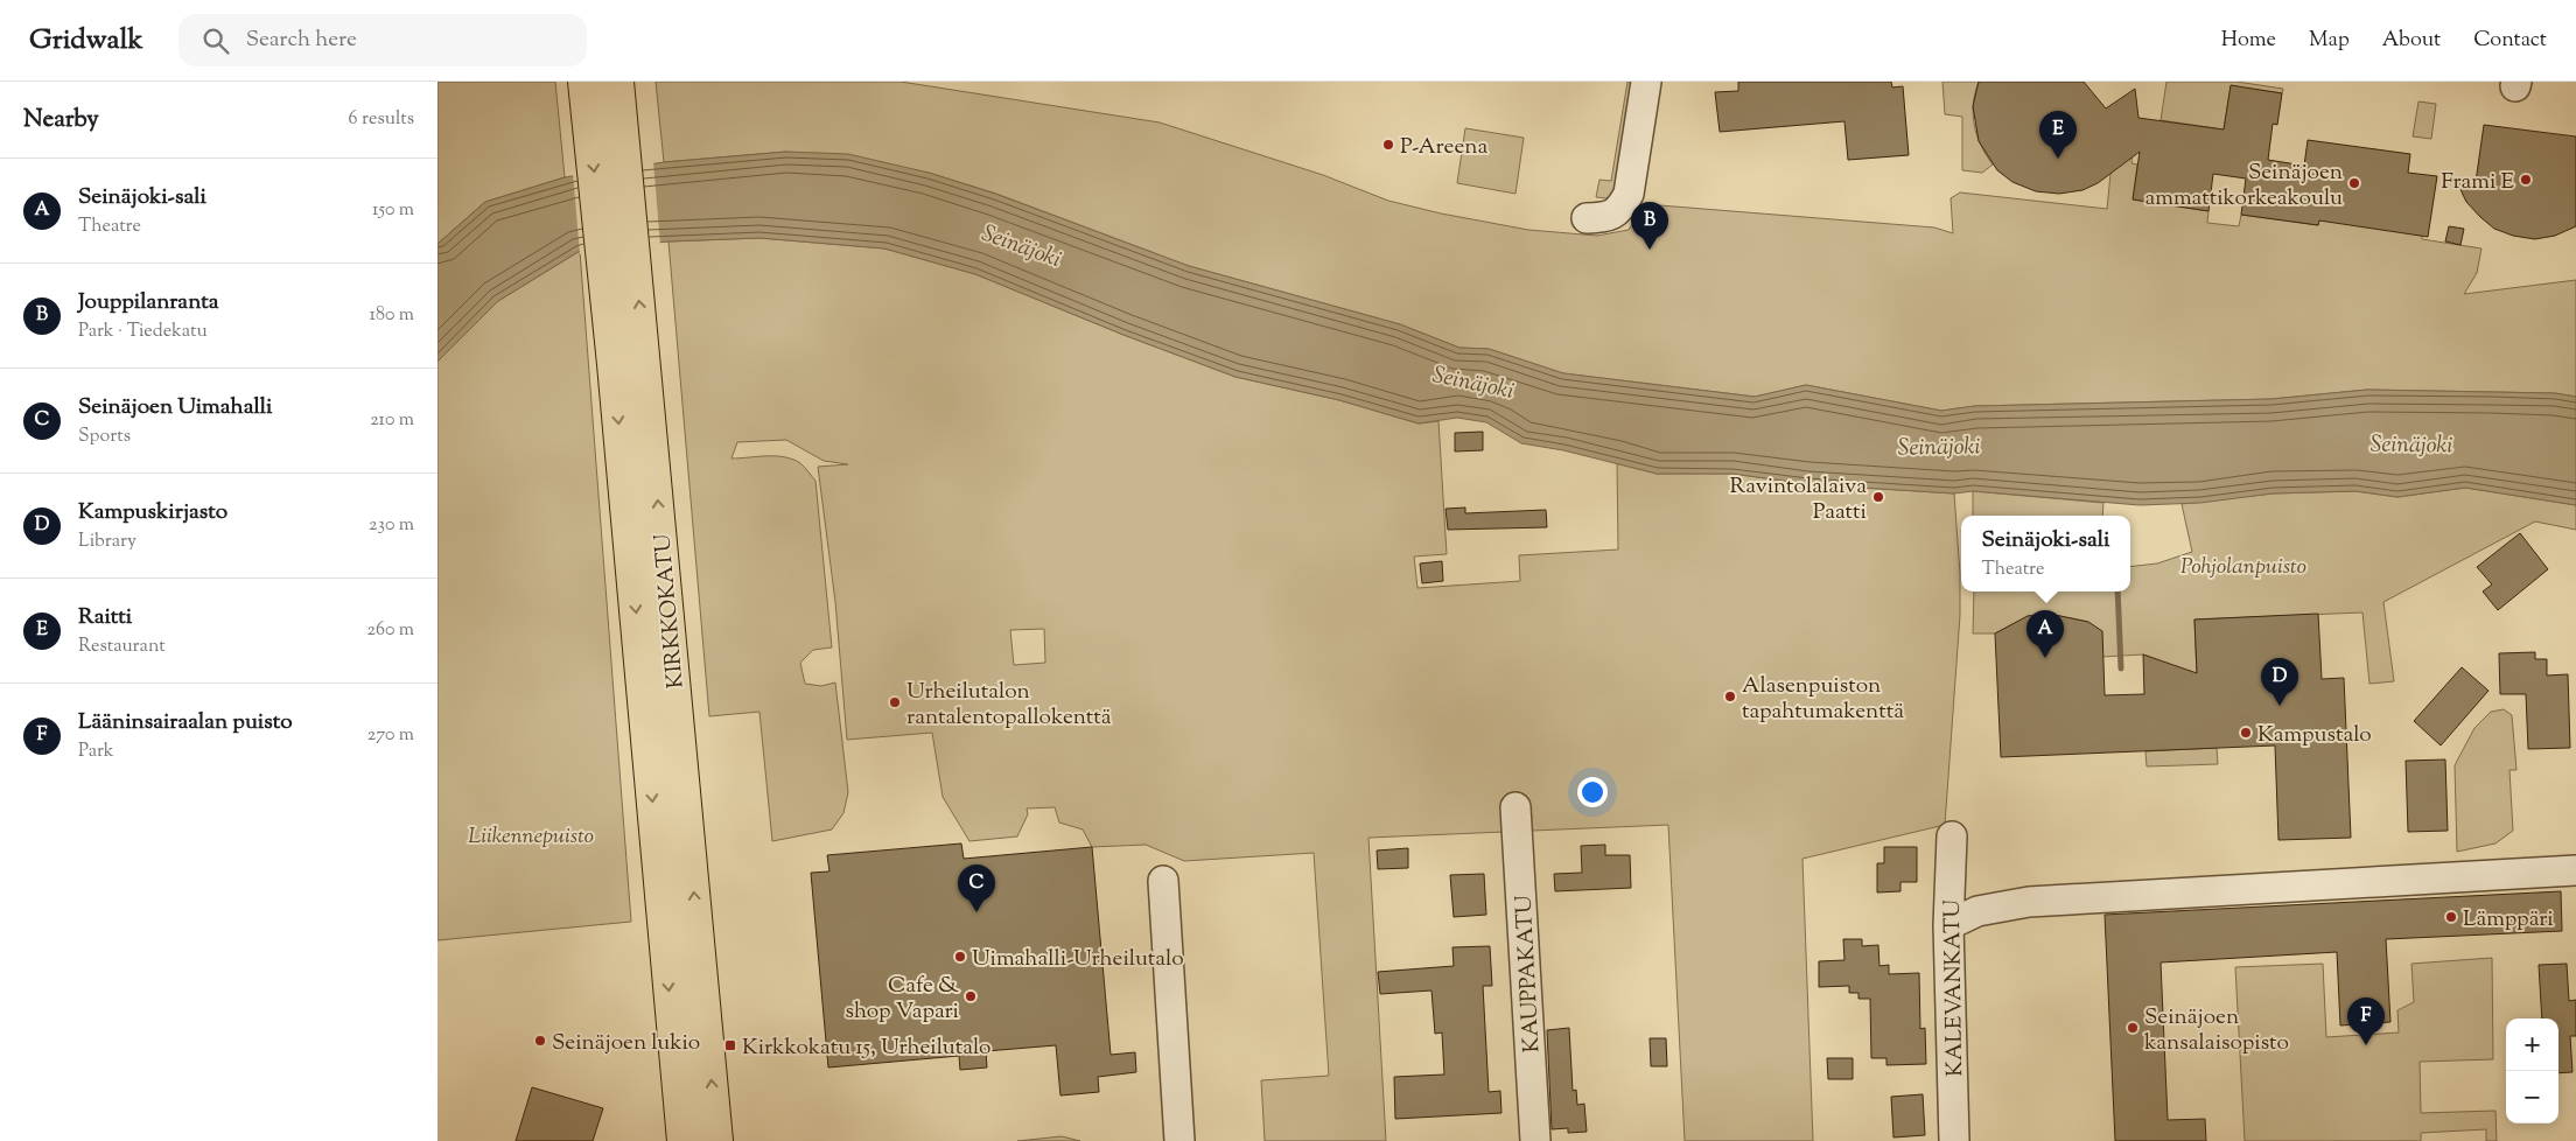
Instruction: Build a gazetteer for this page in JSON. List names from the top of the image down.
{
  "streets": {
    "main road": ["KIRKKOKATU"],
    "street": ["KAUPPAKATU", "KALEVANKATU"]
  },
  "water": ["Seinäjoki"],
  "parks": ["Pohjolanpuisto", "Liikennepuisto"],
  "places": {
    "other": [
      "P-Areena",
      "Frami E",
      "Seinäjoen ammattikorkeakoulu",
      "Ravintolalaiva Paatti",
      "Alasenpuiston tapahtumakenttä",
      "Urheilutalon rantalentopallokenttä",
      "Kampustalo",
      "Lämppäri",
      "Uimahalli-Urheilutalo",
      "Cafe & shop Vapari",
      "Seinäjoen kansalaisopisto",
      "Seinäjoen lukio"
    ],
    "transit": ["Kirkkokatu 15, Urheilutalo"]
  },
  "page": {
    "header": "Gridwalk",
    "search": "Search here",
    "nav": [
      "Home",
      "Map",
      "About",
      "Contact"
    ],
    "heading": ["Nearby", "6 results"],
    "pins": [
      "E",
      "B",
      "A",
      "D",
      "C",
      "F"
    ],
    "list": [
      {
        "mark": "A",
        "name": "Seinäjoki-sali",
        "note": "Theatre",
        "value": "150 m"
      },
      {
        "mark": "B",
        "name": "Jouppilanranta",
        "note": "Park · Tiedekatu",
        "value": "180 m"
      },
      {
        "mark": "C",
        "name": "Seinäjoen Uimahalli",
        "note": "Sports",
        "value": "210 m"
      },
      {
        "mark": "D",
        "name": "Kampuskirjasto",
        "note": "Library",
        "value": "230 m"
      },
      {
        "mark": "E",
        "name": "Raitti",
        "note": "Restaurant",
        "value": "260 m"
      },
      {
        "mark": "F",
        "name": "Lääninsairaalan puisto",
        "note": "Park",
        "value": "270 m"
      }
    ],
    "popup": ["Seinäjoki-sali", "Theatre"],
    "map_buttons": ["+", "−"]
  }
}
